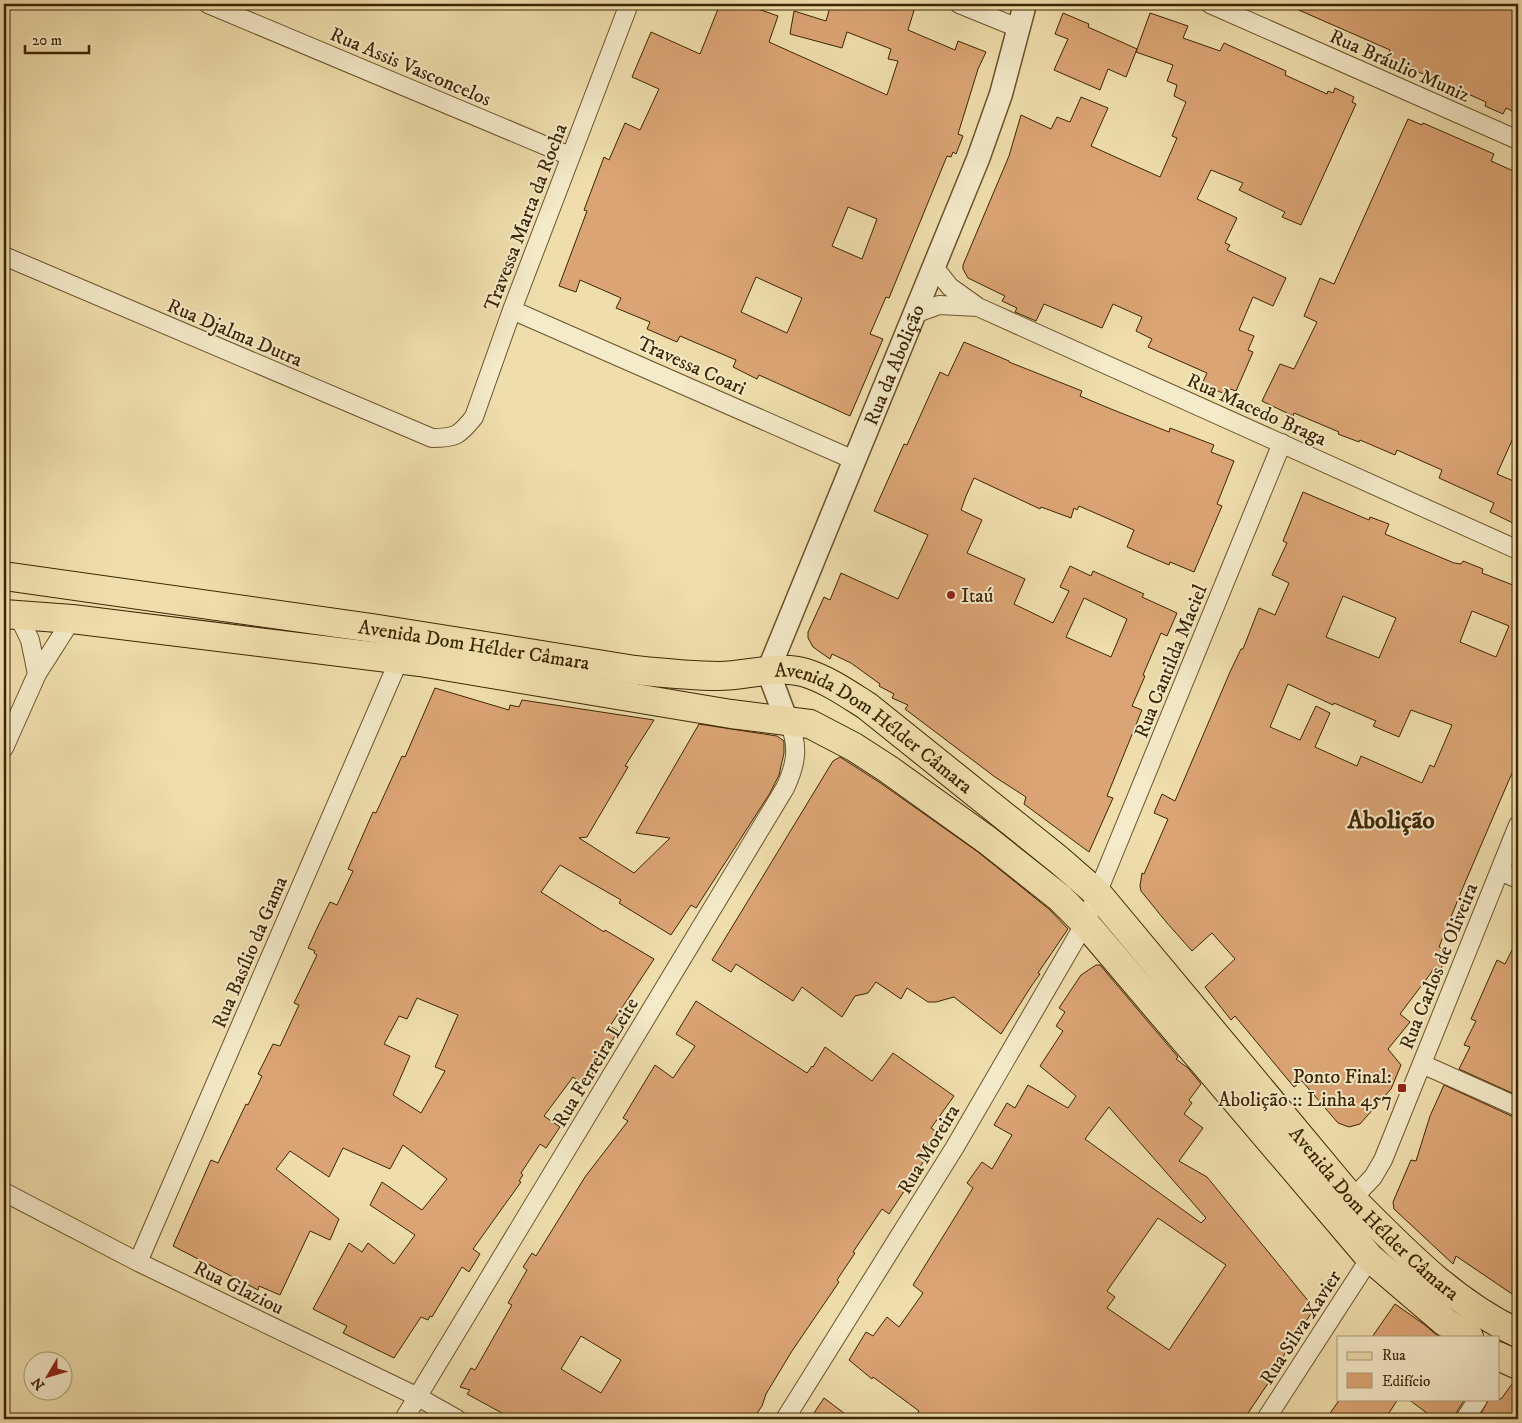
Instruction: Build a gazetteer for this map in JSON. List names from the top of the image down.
{
  "streets": {
    "main road": ["Avenida Dom Hélder Câmara"],
    "street": [
      "Rua Bráulio Muniz",
      "Rua Assis Vasconcelos",
      "Travessa Marta da Rocha",
      "Rua Djalma Dutra",
      "Rua da Abolição",
      "Travessa Coari",
      "Rua Macedo Braga",
      "Rua Cantilda Maciel",
      "Rua Basílio da Gama",
      "Rua Carlos de Oliveira",
      "Rua Ferreira Leite",
      "Rua Moreira",
      "Rua Glaziou",
      "Rua Silva Xavier"
    ]
  },
  "crossings": [
    ["Rua Assis Vasconcelos", "Travessa Marta da Rocha"],
    ["Travessa Marta da Rocha", "Rua Djalma Dutra"],
    ["Travessa Marta da Rocha", "Travessa Coari"],
    ["Rua da Abolição", "Travessa Coari"],
    ["Rua da Abolição", "Rua Macedo Braga"],
    ["Rua da Abolição", "Avenida Dom Hélder Câmara"],
    ["Rua Macedo Braga", "Rua Cantilda Maciel"],
    ["Avenida Dom Hélder Câmara", "Rua Cantilda Maciel"],
    ["Avenida Dom Hélder Câmara", "Rua Basílio da Gama"],
    ["Avenida Dom Hélder Câmara", "Rua Carlos de Oliveira"],
    ["Avenida Dom Hélder Câmara", "Rua Ferreira Leite"],
    ["Avenida Dom Hélder Câmara", "Rua Moreira"],
    ["Avenida Dom Hélder Câmara", "Rua Silva Xavier"],
    ["Rua Cantilda Maciel", "Rua Moreira"],
    ["Rua Basílio da Gama", "Rua Glaziou"],
    ["Rua Ferreira Leite", "Rua Glaziou"]
  ],
  "districts": ["Abolição"],
  "places": {
    "other": ["Itaú"],
    "transit": ["Ponto Final: Abolição :: Linha 457"]
  },
  "legend": ["Rua", "Edifício"],
  "scale_bar": "20 m",
  "north": "bottom left"
}
